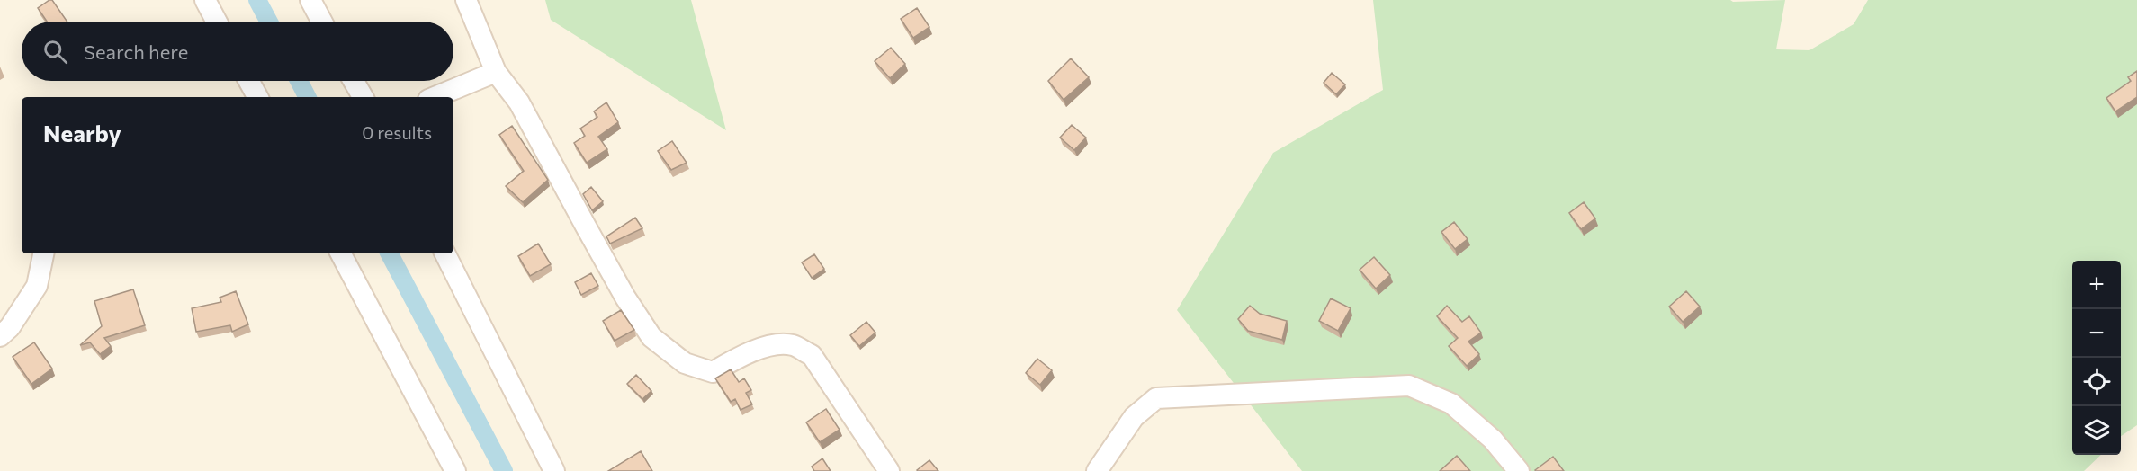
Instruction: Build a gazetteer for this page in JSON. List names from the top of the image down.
{
  "page": {
    "search": "Search here",
    "heading": ["Nearby", "0 results"],
    "map_buttons": ["+", "−"]
  }
}
